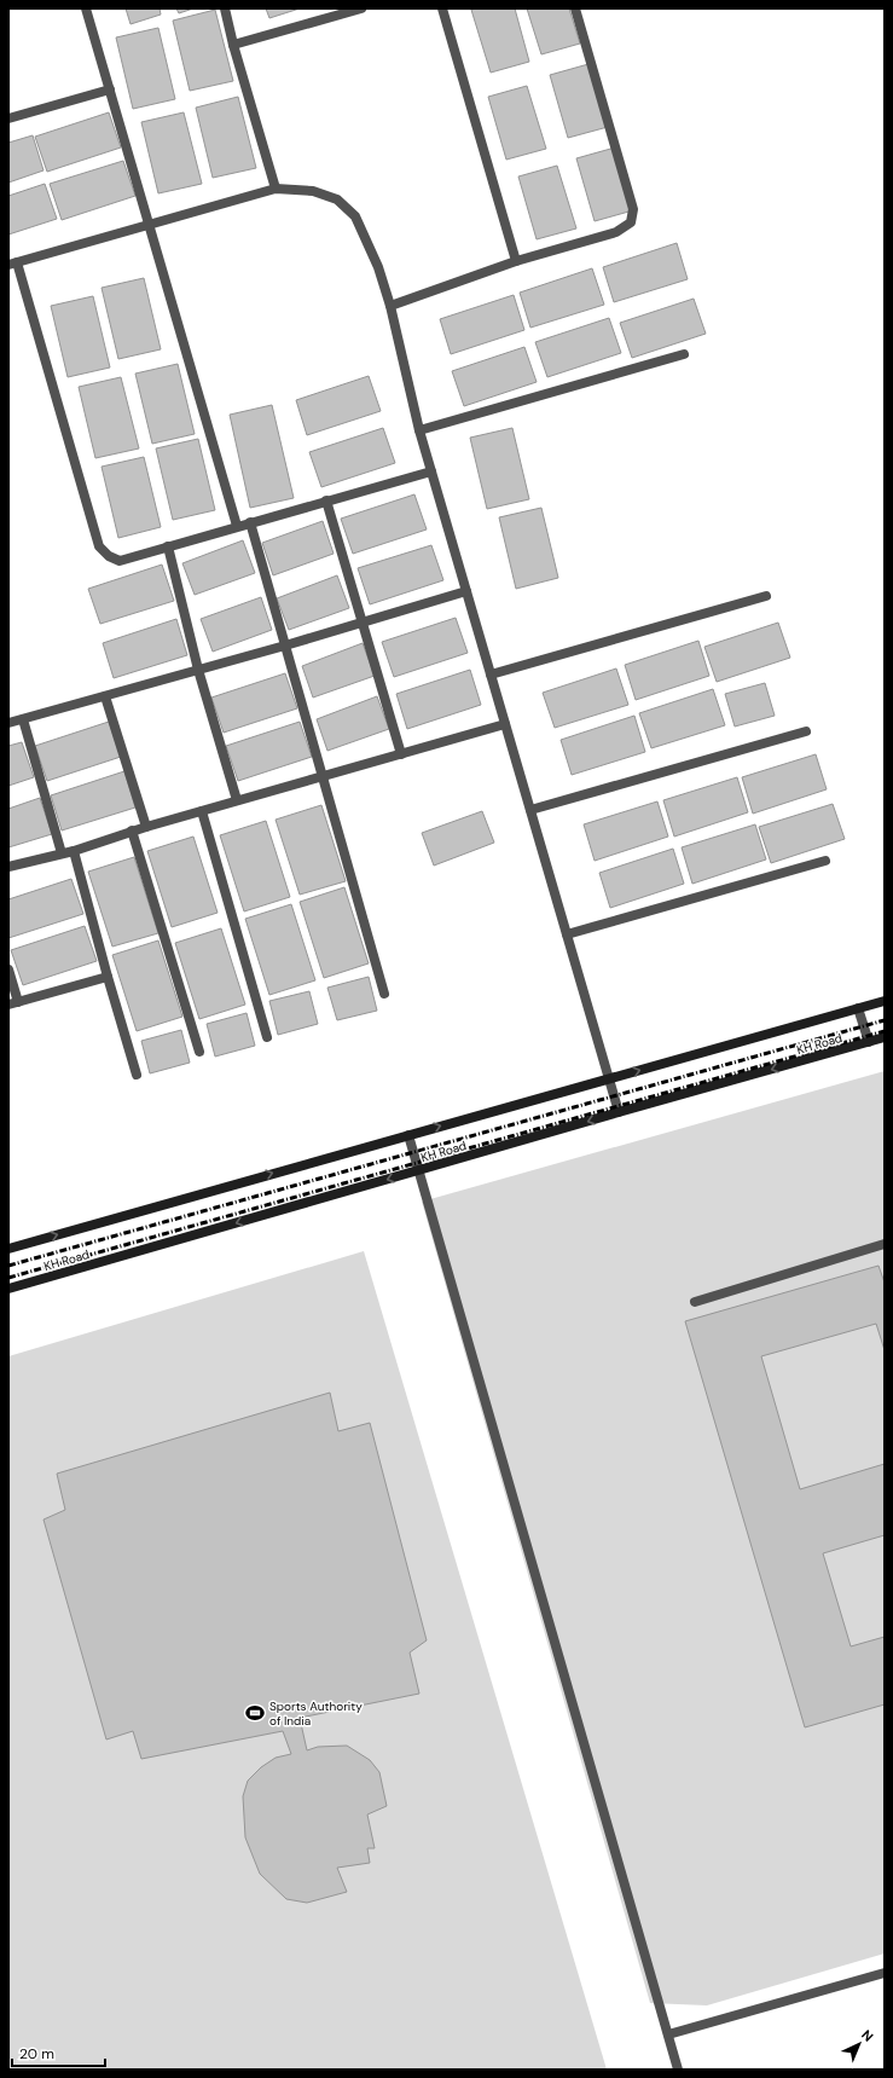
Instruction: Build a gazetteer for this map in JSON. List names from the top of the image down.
{
  "streets": {
    "main road": ["KH Road"]
  },
  "places": {
    "sports": ["Sports Authority of India"]
  },
  "scale_bar": "20 m",
  "north": "top right"
}
